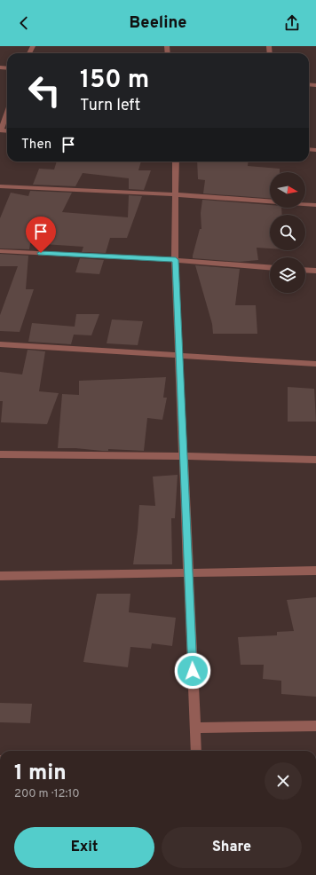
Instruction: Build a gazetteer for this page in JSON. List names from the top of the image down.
{
  "north": "right",
  "page": {
    "header": "Beeline",
    "turn": ["150 m", "Turn left"],
    "then": "Then",
    "heading": ["1 min", "200 m · 12:10"],
    "buttons": ["Exit", "Share"]
  }
}
